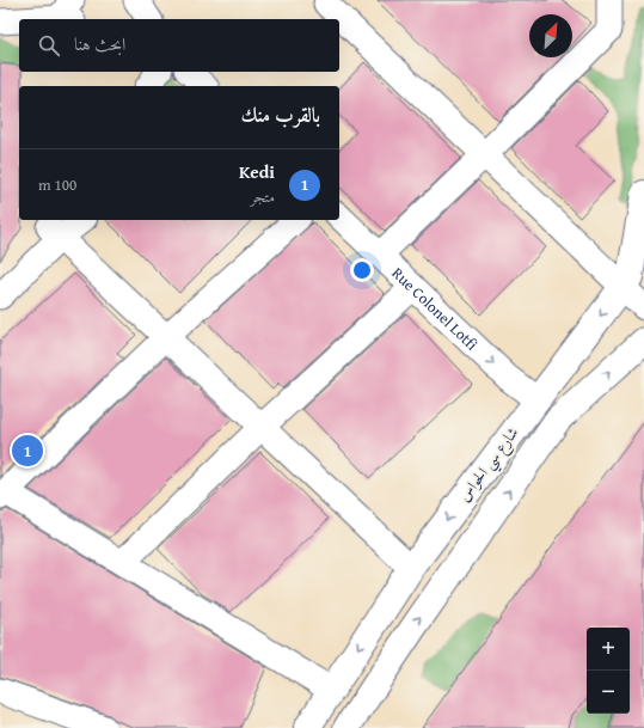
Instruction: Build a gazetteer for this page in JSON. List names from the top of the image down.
{
  "streets": {
    "street": ["Rue Colonel Lotfi", "شارع سي الحواس"]
  },
  "crossings": [
    ["Rue Colonel Lotfi", "شارع سي الحواس"]
  ],
  "north": "top right",
  "page": {
    "search": "ابحث هنا",
    "heading": "بالقرب منك",
    "list": [
      {
        "mark": "1",
        "name": "Kedi",
        "note": "متجر",
        "value": "100 m"
      }
    ],
    "pins": "1",
    "map_buttons": ["+", "−"]
  }
}
